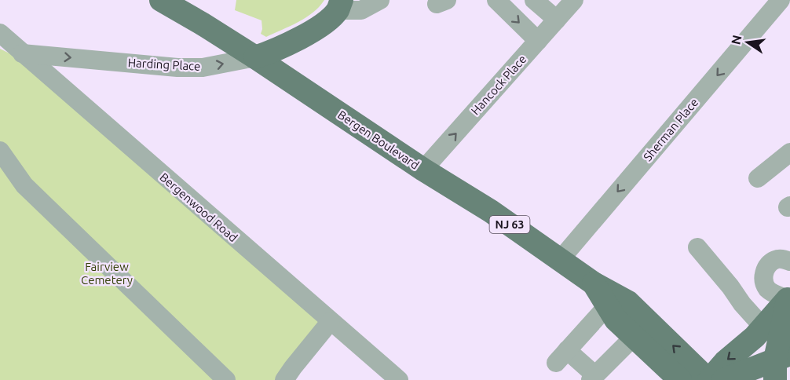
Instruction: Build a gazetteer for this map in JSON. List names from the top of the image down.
{
  "streets": {
    "main road": ["Harding Place", "Bergen Boulevard", "NJ 63"],
    "street": ["Hancock Place", "Sherman Place", "Bergenwood Road"]
  },
  "crossings": [
    ["Harding Place", "Bergen Boulevard"],
    ["Harding Place", "Bergenwood Road"],
    ["Hancock Place", "Bergen Boulevard"],
    ["Sherman Place", "Bergen Boulevard"]
  ],
  "one_way": ["Harding Place", "Hancock Place", "Sherman Place"],
  "parks": ["Fairview Cemetery"],
  "north": "left"
}
